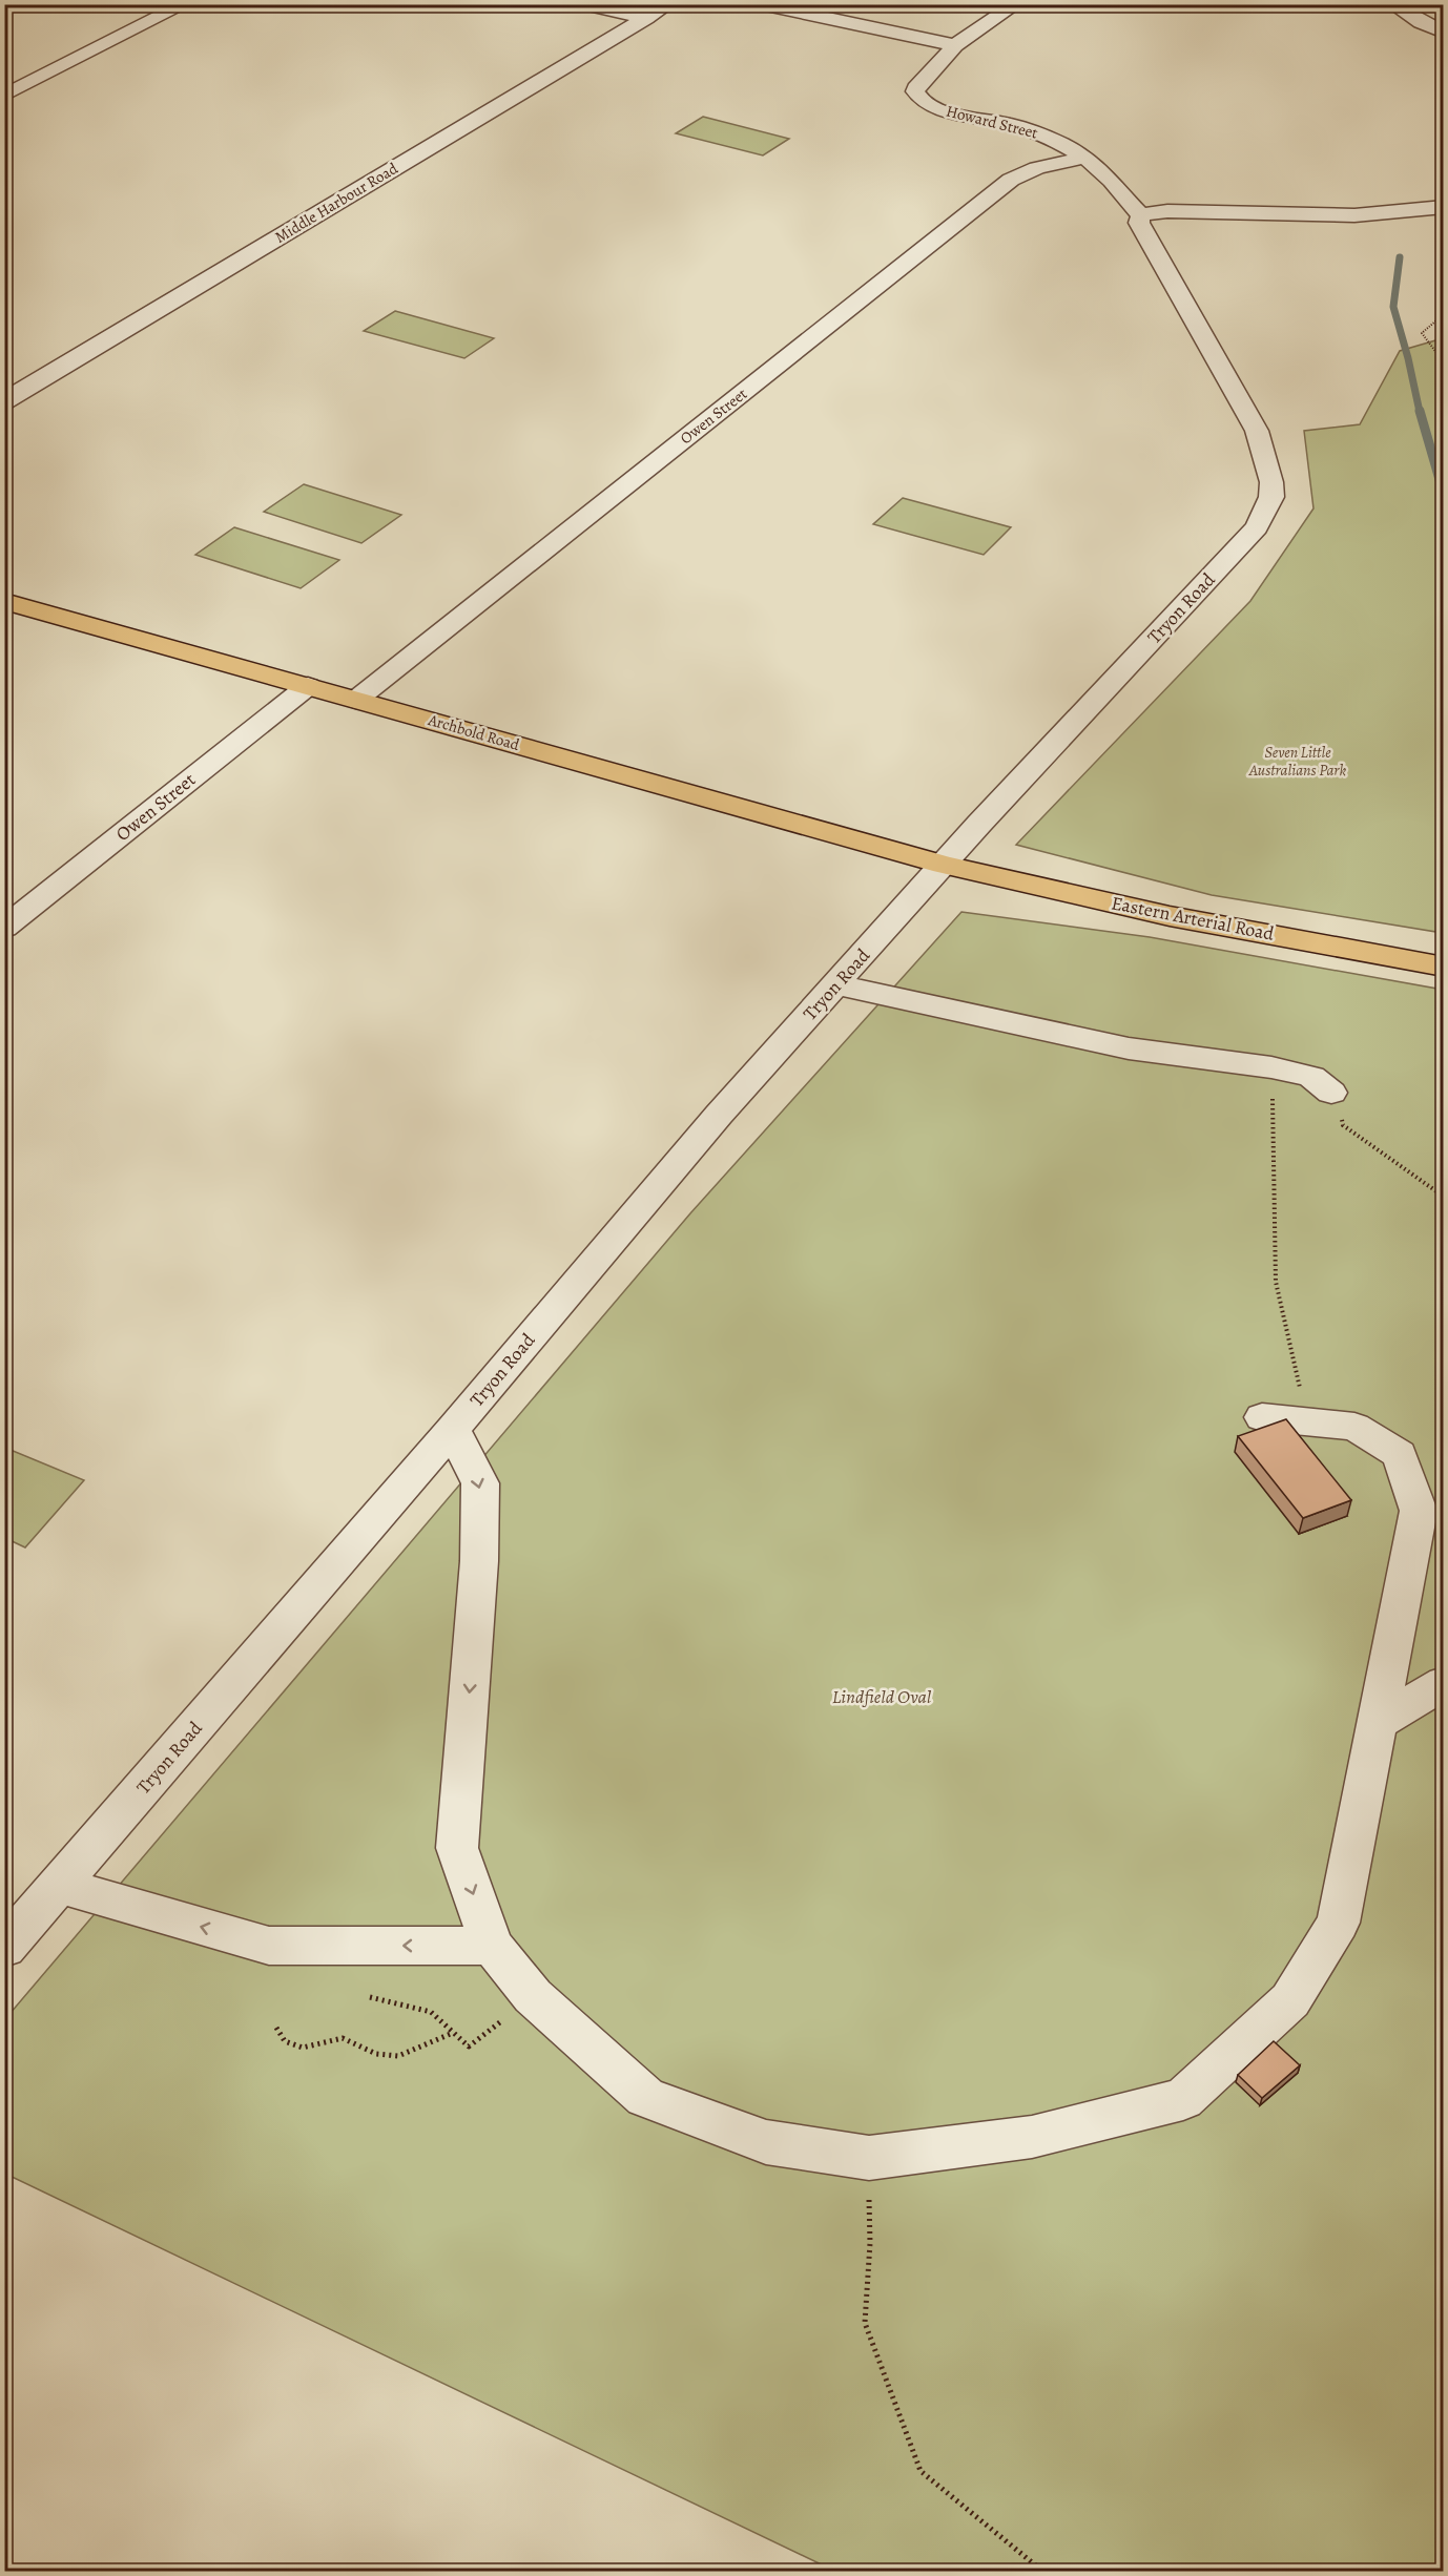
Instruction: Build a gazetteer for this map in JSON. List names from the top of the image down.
{
  "streets": {
    "main road": ["Archbold Road", "Eastern Arterial Road"],
    "street": [
      "Howard Street",
      "Middle Harbour Road",
      "Owen Street",
      "Tryon Road"
    ]
  },
  "crossings": [
    ["Howard Street", "Owen Street"],
    ["Howard Street", "Tryon Road"],
    ["Owen Street", "Archbold Road"],
    ["Tryon Road", "Archbold Road"],
    ["Tryon Road", "Eastern Arterial Road"],
    ["Archbold Road", "Eastern Arterial Road"]
  ],
  "parks": ["Seven Little Australians Park", "Lindfield Oval"]
}
